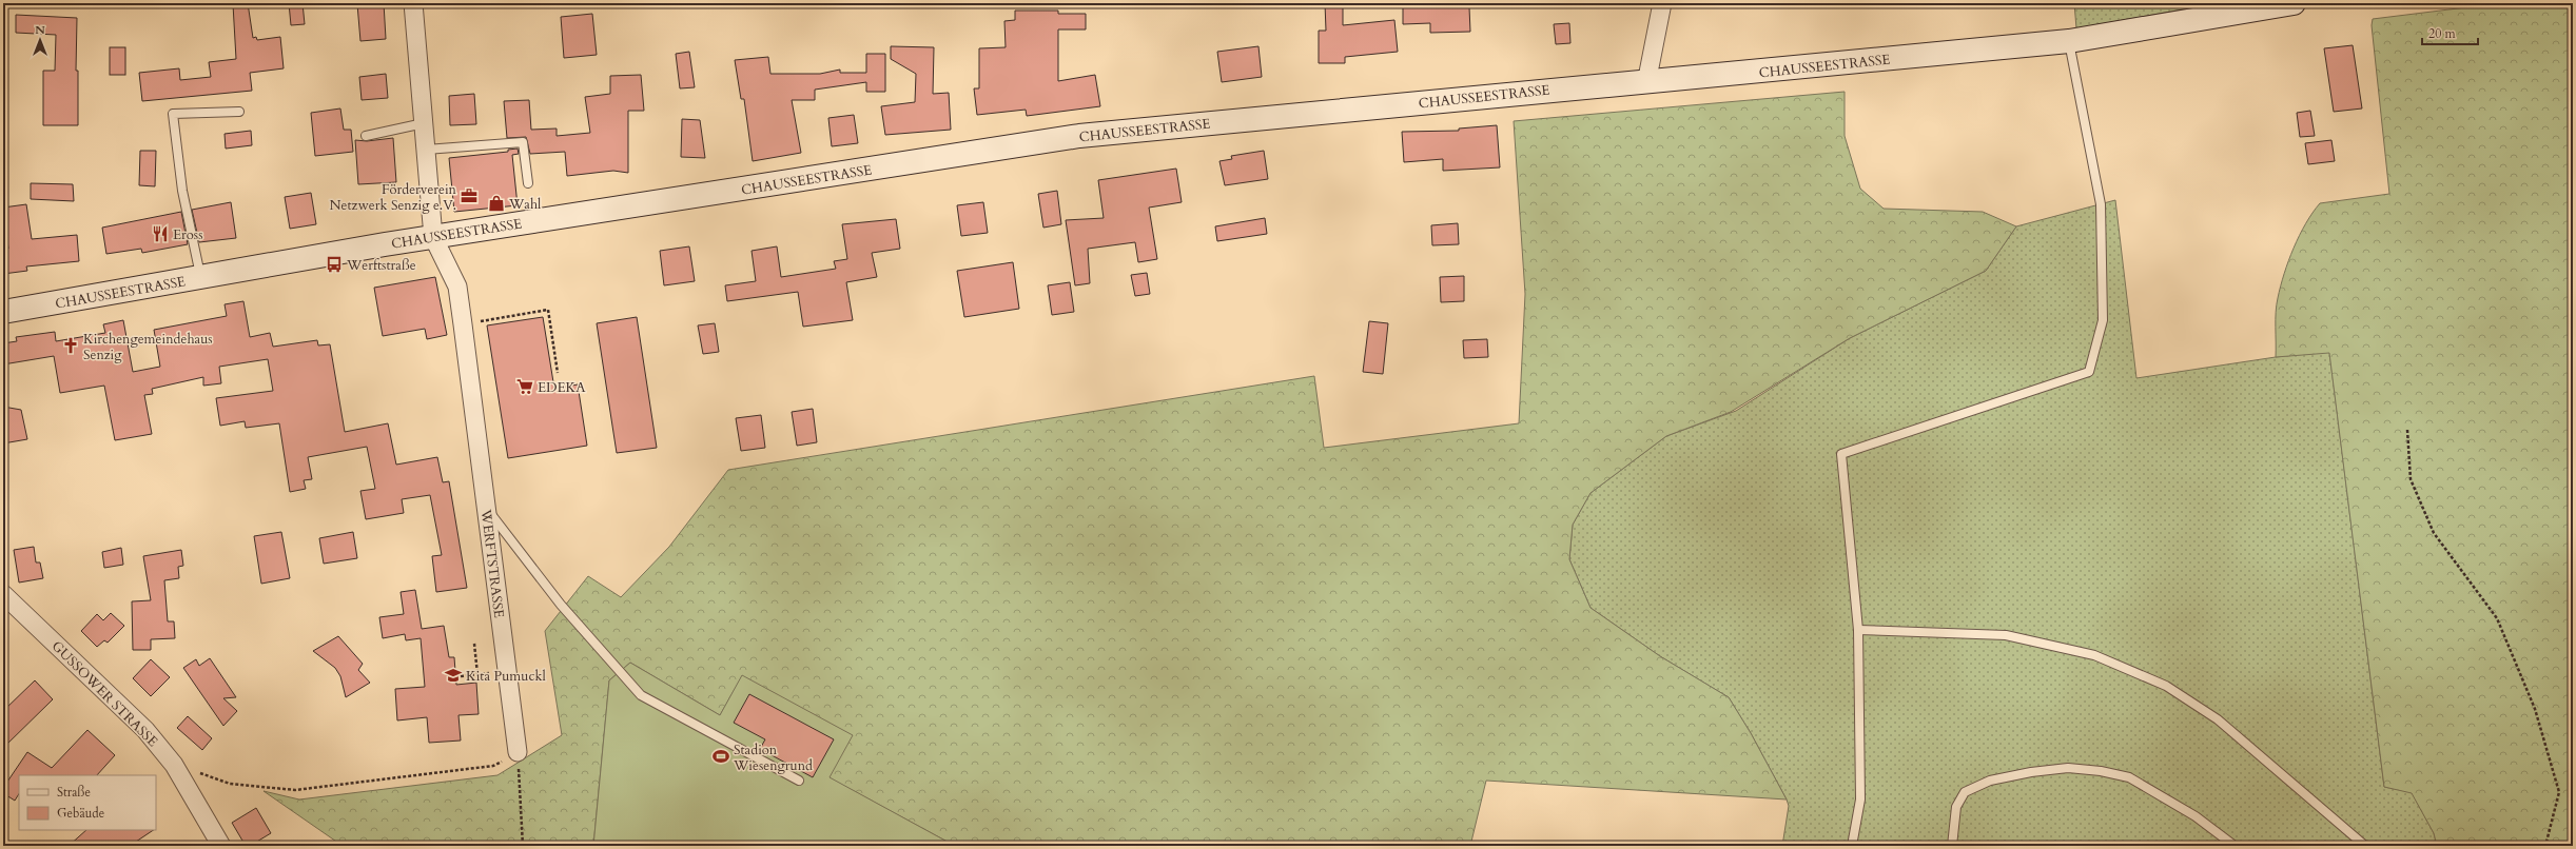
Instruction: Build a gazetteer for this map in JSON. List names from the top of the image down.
{
  "streets": {
    "main road": ["CHAUSSEESTRASSE"],
    "street": ["WERFTSTRASSE", "GUSSOWER STRASSE"]
  },
  "crossings": [
    ["CHAUSSEESTRASSE", "WERFTSTRASSE"]
  ],
  "places": {
    "office": ["Förderverein Netzwerk Senzig e.V."],
    "shop": ["Wahl"],
    "restaurant": ["Eross"],
    "bus stop": ["Werftstraße"],
    "church": ["Kirchengemeindehaus Senzig"],
    "supermarket": ["EDEKA"],
    "school or university": ["Kita Pumuckl"],
    "sports": ["Stadion Wiesengrund"]
  },
  "legend": ["Straße", "Gebäude"],
  "scale_bar": "20 m",
  "north": "top"
}
